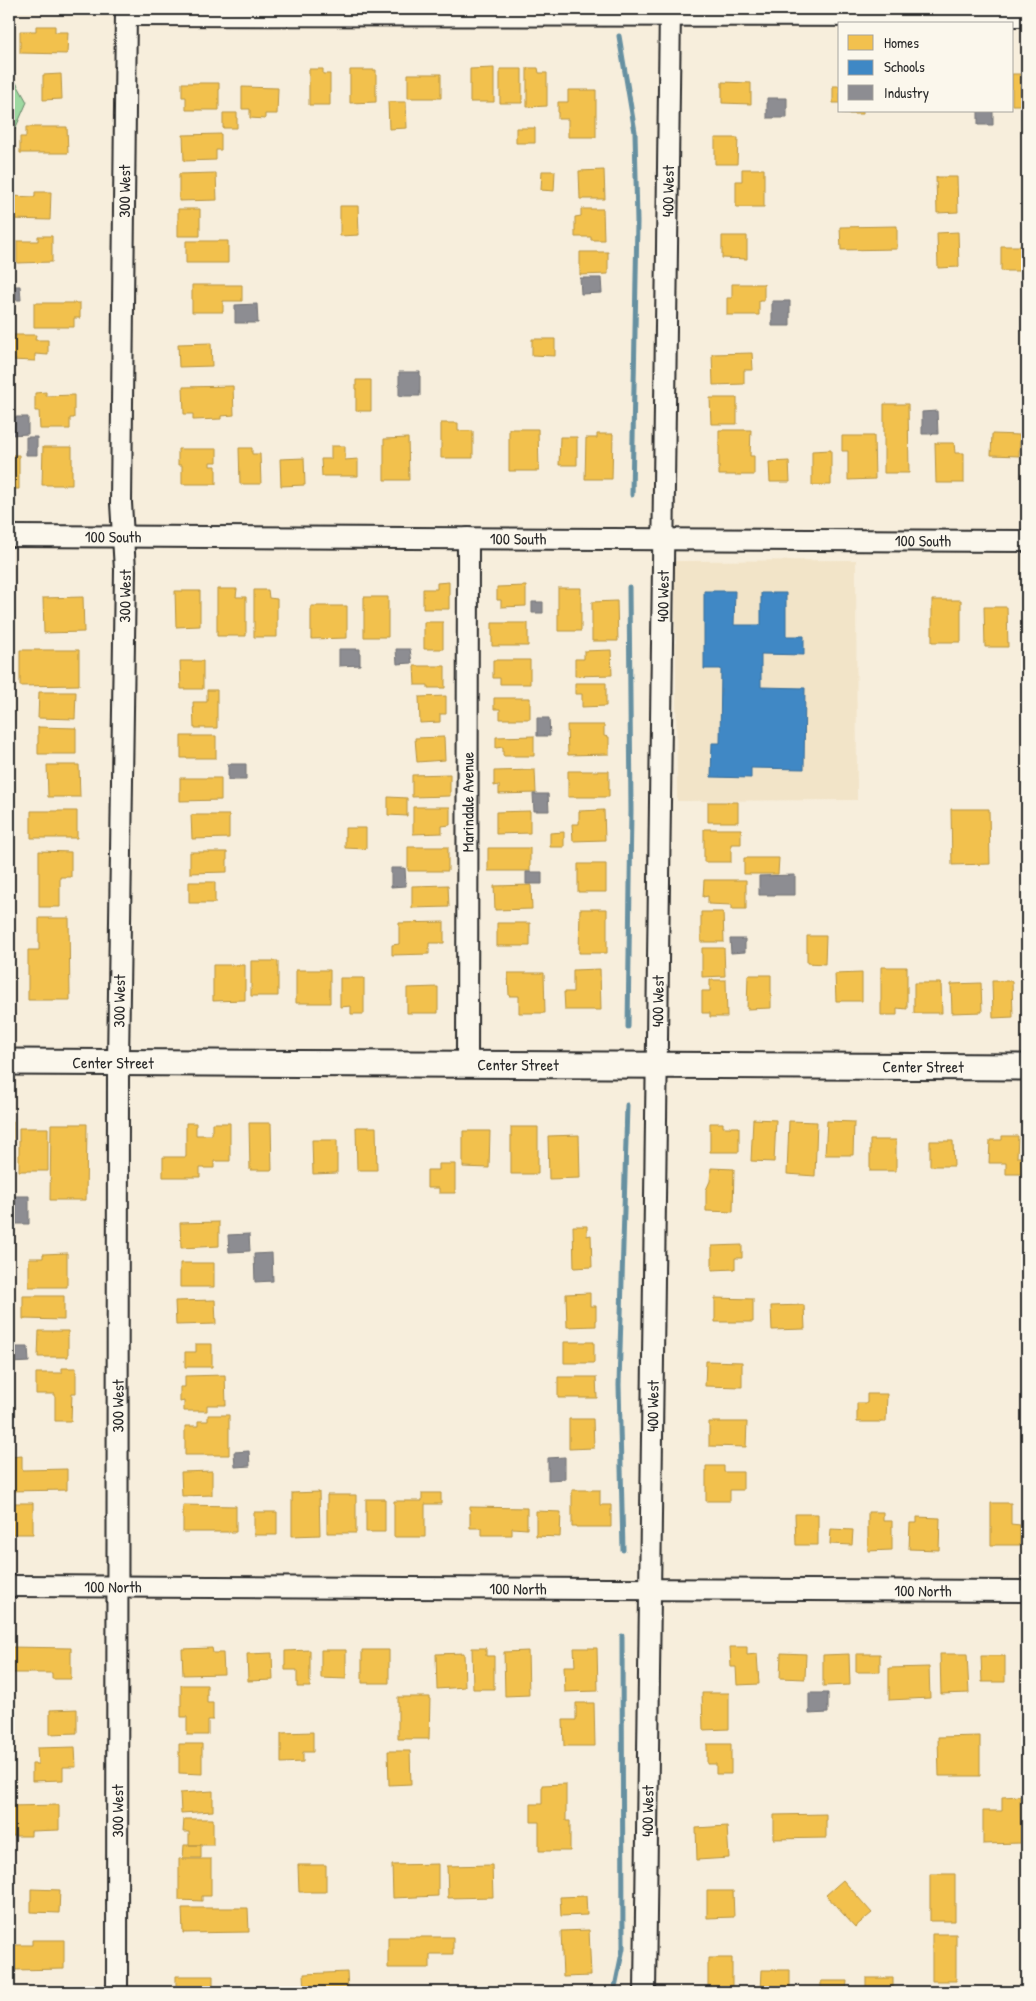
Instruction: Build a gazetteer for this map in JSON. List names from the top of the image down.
{
  "streets": {
    "street": [
      "300 West",
      "400 West",
      "100 South",
      "Marindale Avenue",
      "Center Street",
      "100 North"
    ]
  },
  "crossings": [
    ["300 West", "100 South"],
    ["300 West", "Center Street"],
    ["300 West", "100 North"],
    ["400 West", "100 South"],
    ["400 West", "Center Street"],
    ["400 West", "100 North"],
    ["100 South", "Marindale Avenue"],
    ["Marindale Avenue", "Center Street"]
  ],
  "legend": ["Homes", "Schools", "Industry"]
}
